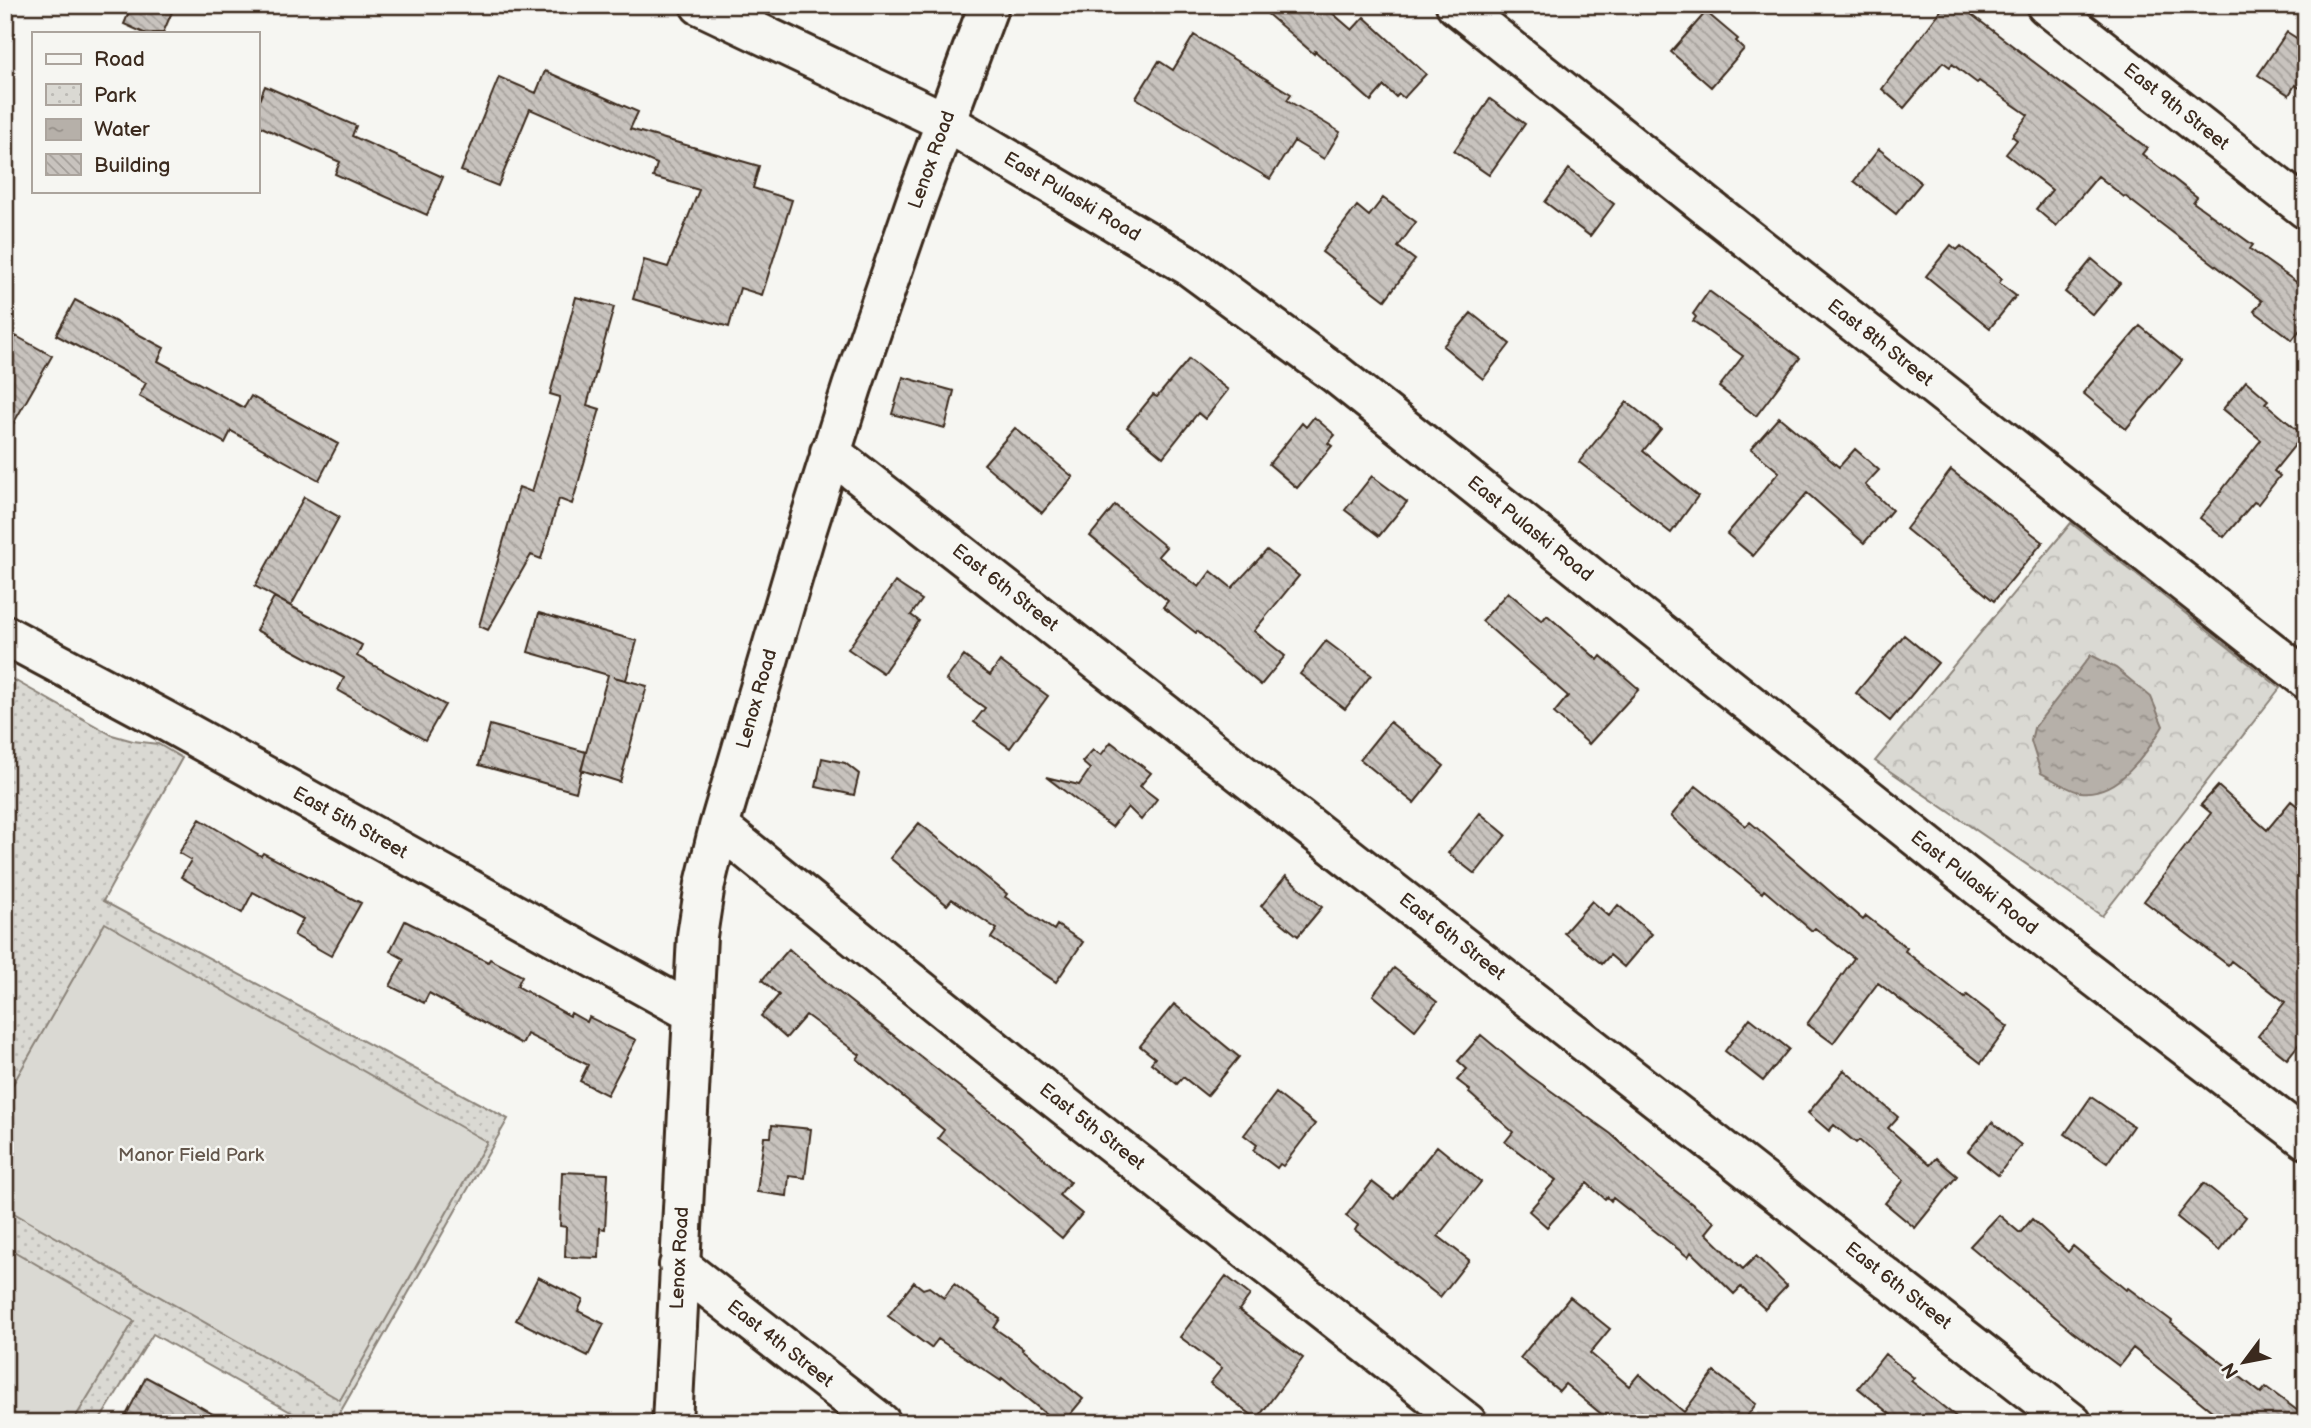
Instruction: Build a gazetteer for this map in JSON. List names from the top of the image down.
{
  "streets": {
    "street": [
      "East 9th Street",
      "Lenox Road",
      "East Pulaski Road",
      "East 8th Street",
      "East 6th Street",
      "East 5th Street",
      "East 4th Street"
    ]
  },
  "crossings": [
    ["Lenox Road", "East Pulaski Road"],
    ["Lenox Road", "East 6th Street"],
    ["Lenox Road", "East 5th Street"],
    ["Lenox Road", "East 4th Street"]
  ],
  "parks": ["Manor Field Park"],
  "legend": [
    "Road",
    "Park",
    "Water",
    "Building"
  ],
  "north": "bottom left"
}
